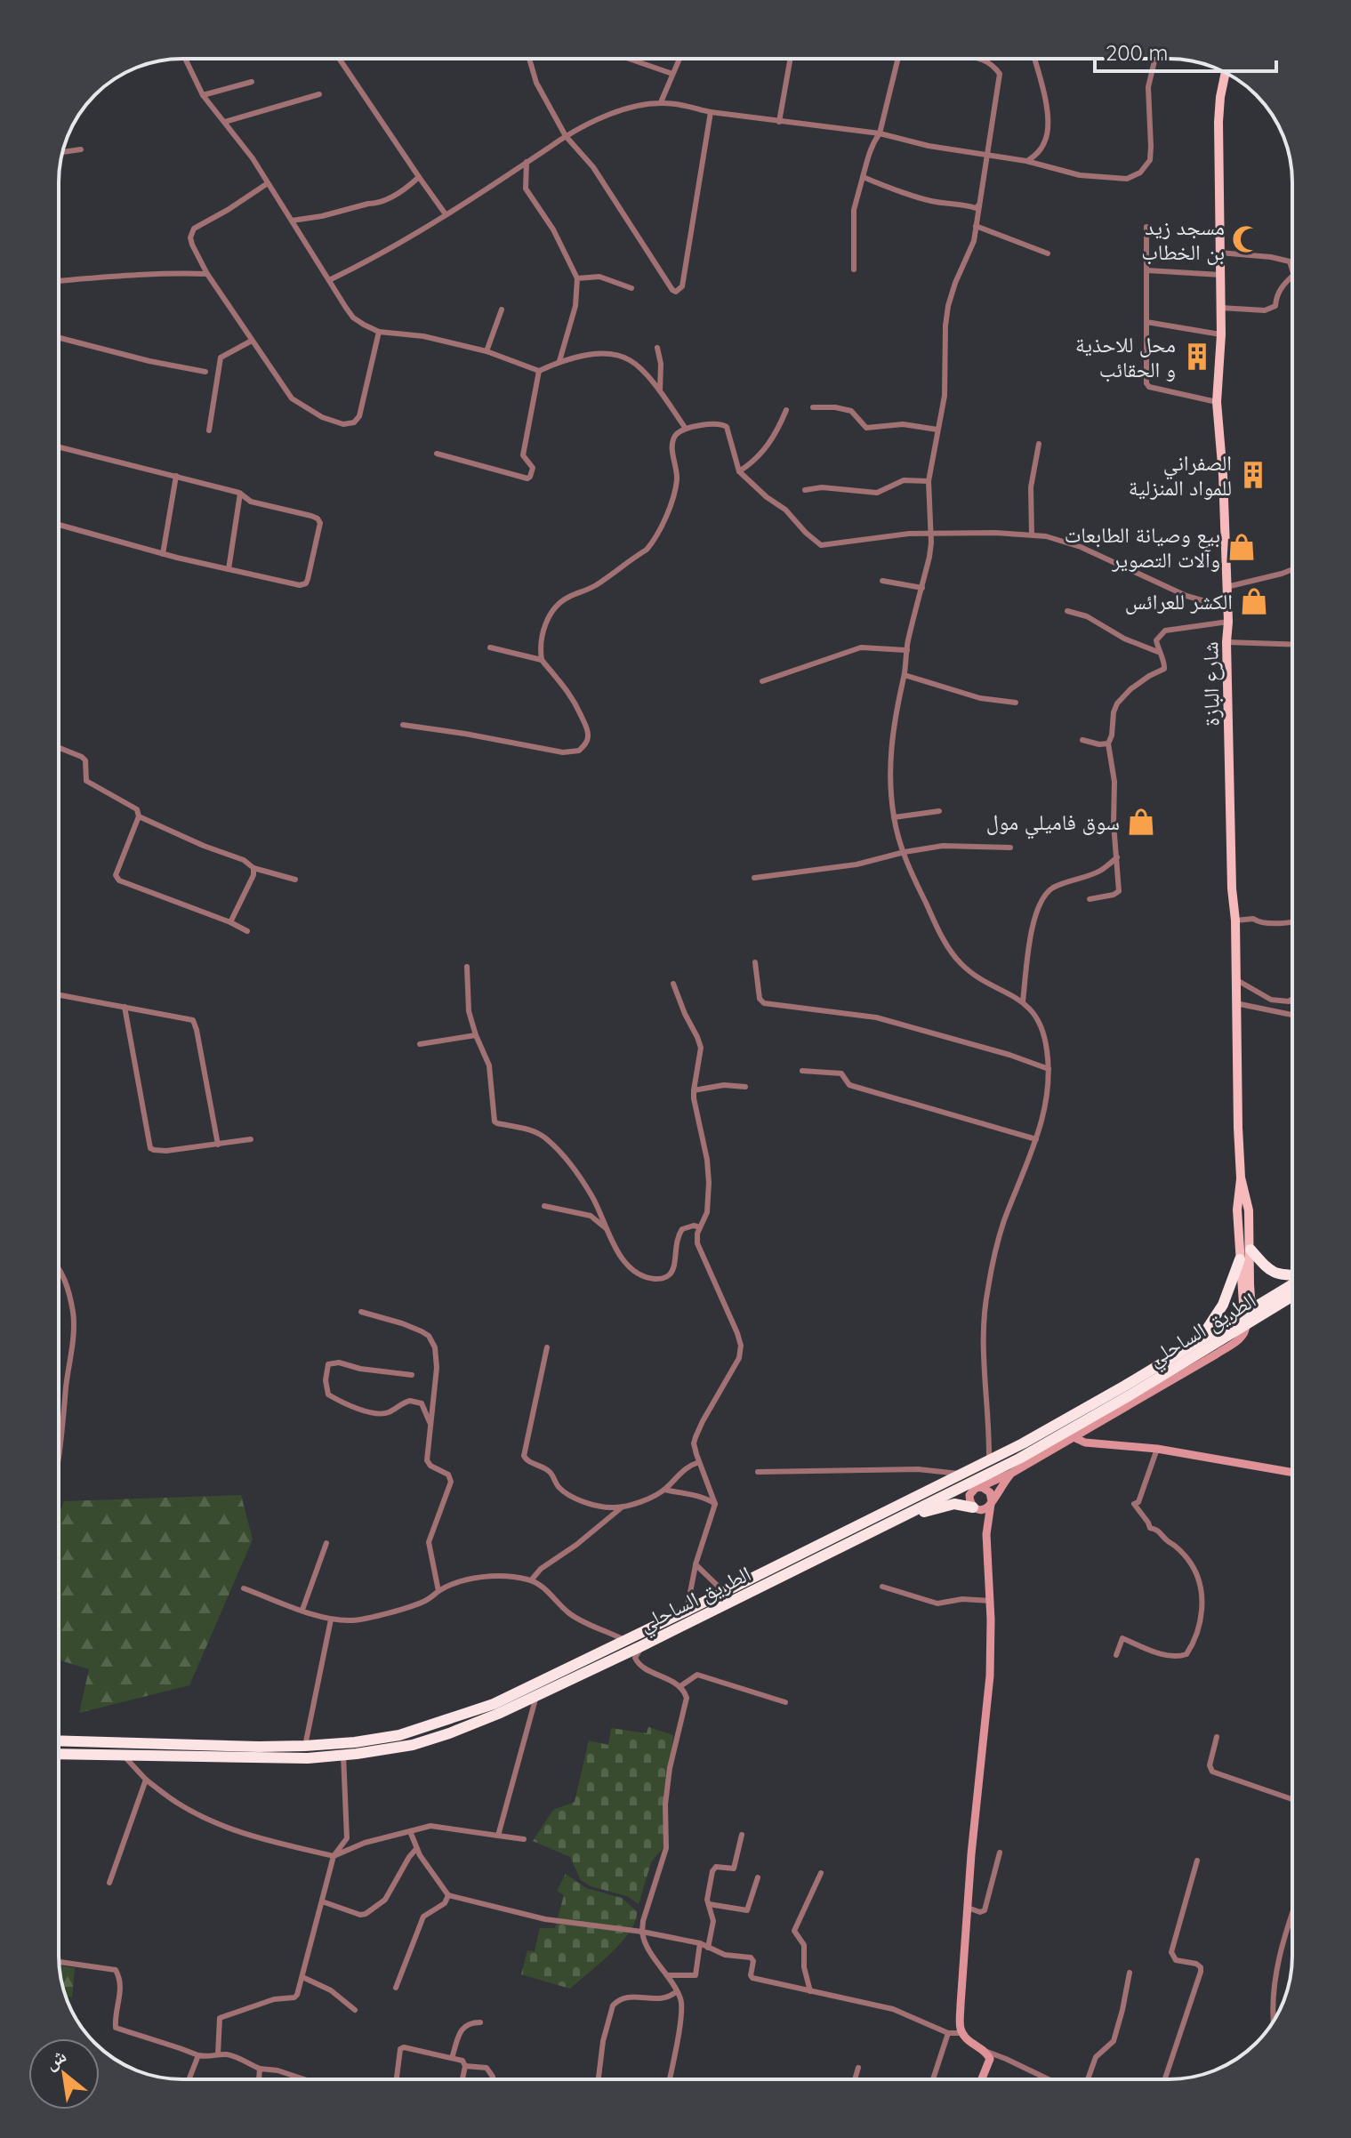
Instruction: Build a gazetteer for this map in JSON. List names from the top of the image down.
{
  "streets": {
    "highway": ["الطريق الساحلي"],
    "main road": ["شارع البازة"]
  },
  "crossings": [
    ["شارع البازة", "الطريق الساحلي"]
  ],
  "places": {
    "mosque": ["مسجد زيد بن الخطاب"],
    "building": ["محل للاحذية و الحقائب", "الصفراني للمواد المنزلية"],
    "shop": ["بيع وصيانة الطابعات وآلات التصوير", "الكشر للعرائس", "سوق فاميلي مول"]
  },
  "scale_bar": "200 m",
  "north": "top left"
}
